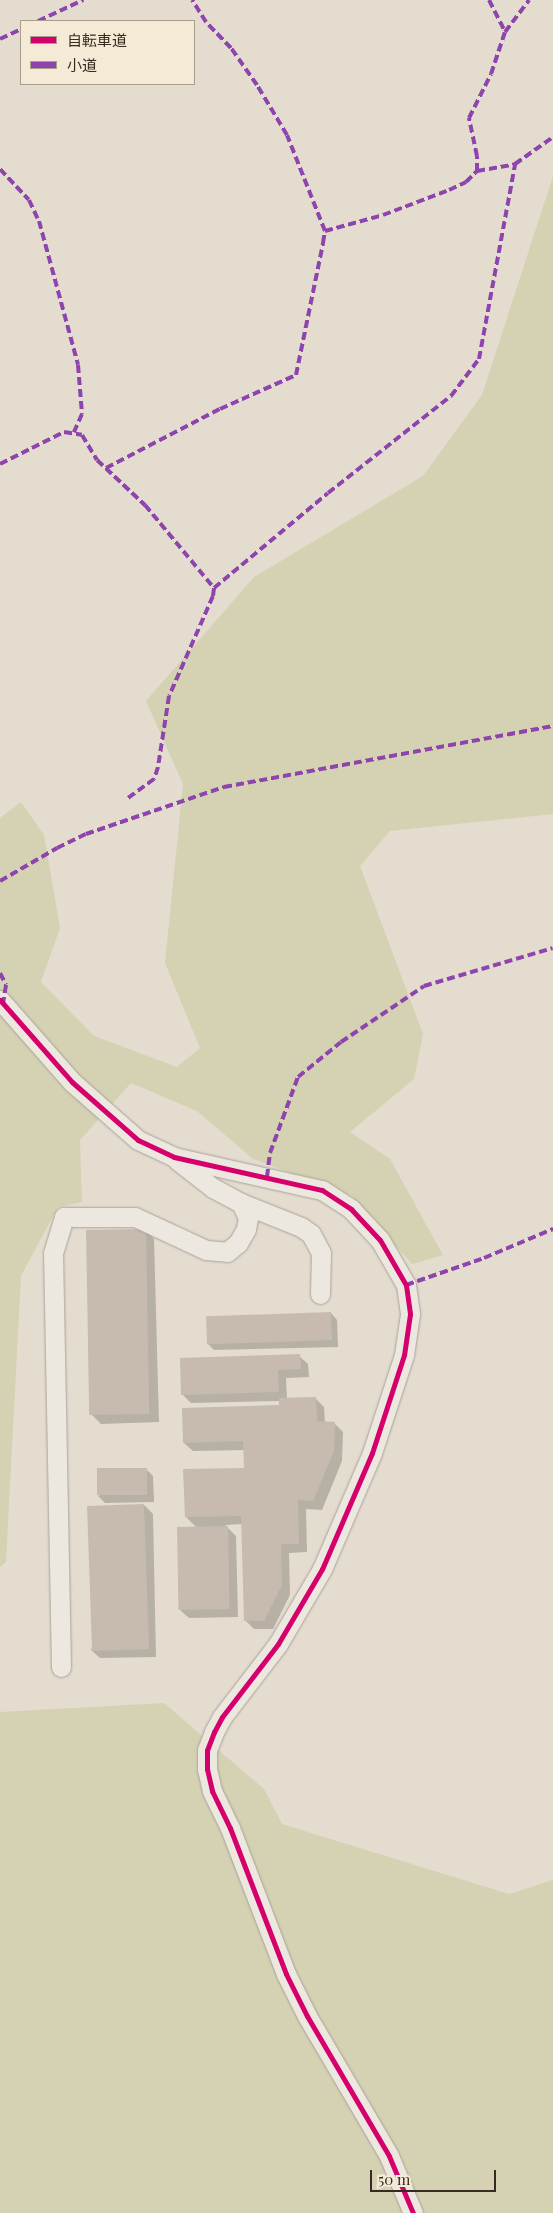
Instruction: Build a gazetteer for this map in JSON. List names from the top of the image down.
{
  "legend": ["自転車道", "小道"],
  "scale_bar": "50 m"
}
